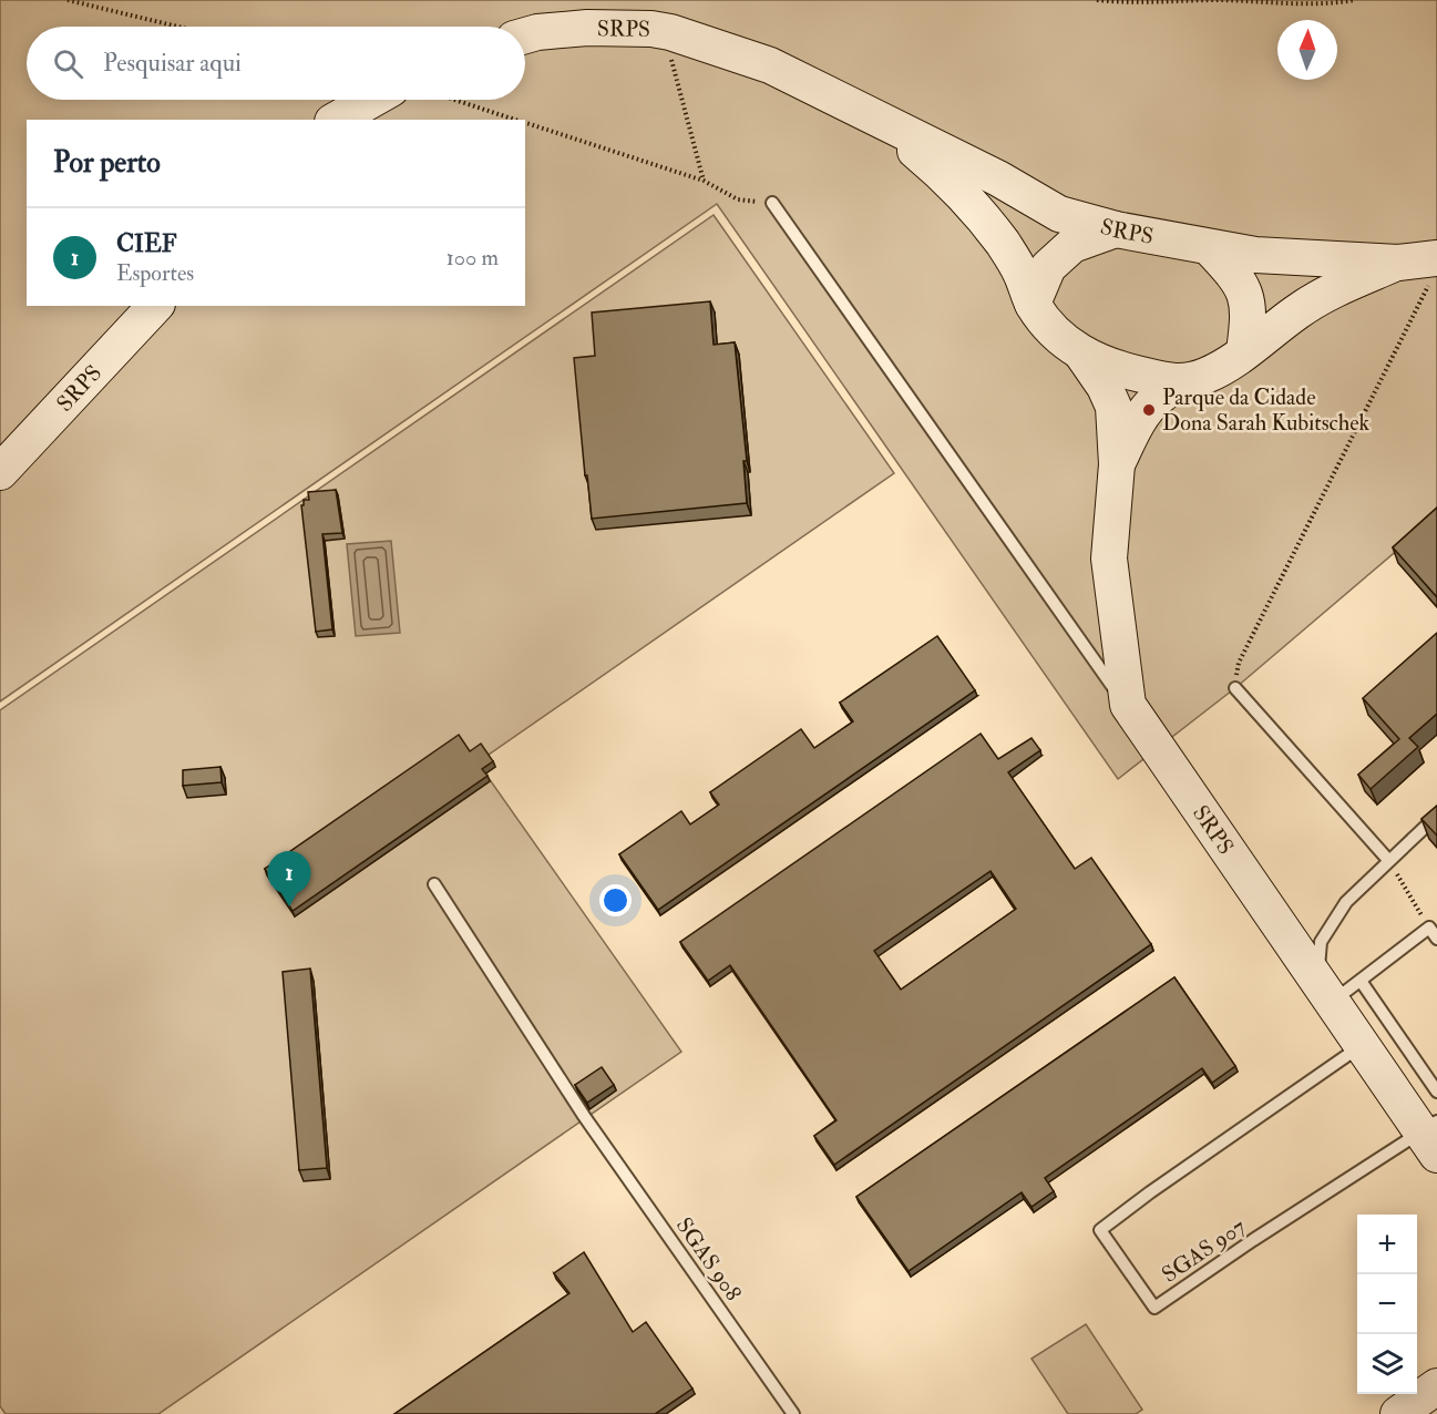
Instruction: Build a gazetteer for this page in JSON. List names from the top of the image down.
{
  "streets": {
    "main road": ["SRPS"],
    "lane": ["SGAS 907", "SGAS 908"]
  },
  "crossings": [
    ["SRPS", "SGAS 907"]
  ],
  "places": ["Parque da Cidade Dona Sarah Kubitschek"],
  "north": "top",
  "page": {
    "search": "Pesquisar aqui",
    "heading": "Por perto",
    "list": [
      {
        "mark": "1",
        "name": "CIEF",
        "note": "Esportes",
        "value": "100 m"
      }
    ],
    "pins": "1",
    "map_buttons": ["+", "−"]
  }
}
